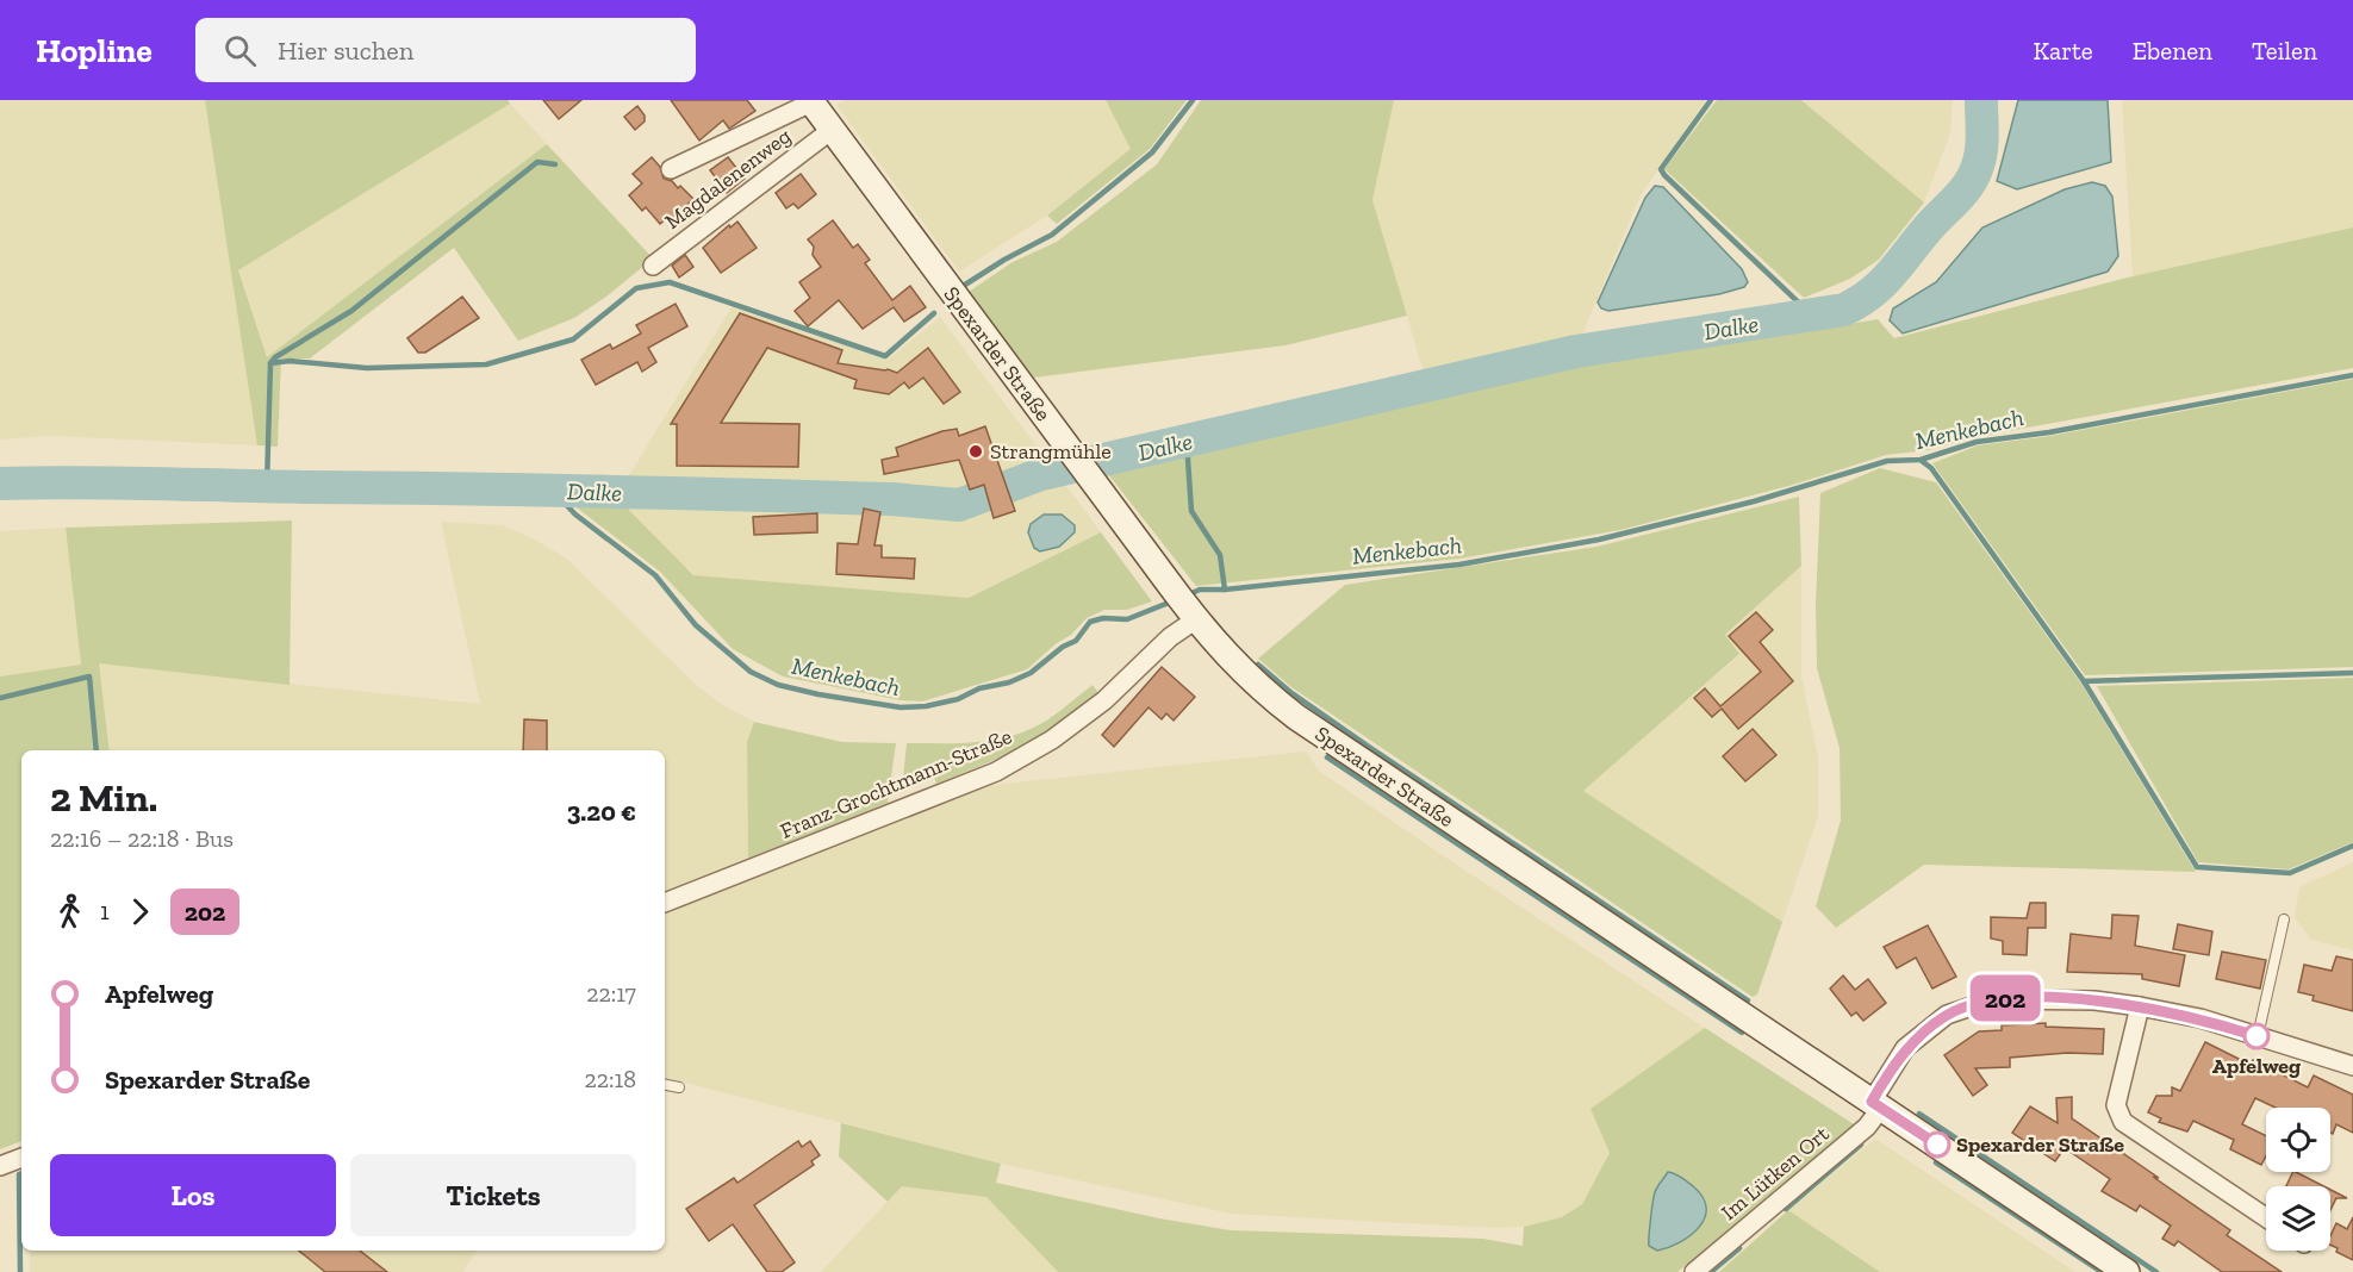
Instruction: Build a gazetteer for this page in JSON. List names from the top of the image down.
{
  "streets": {
    "main road": ["Spexarder Straße"],
    "street": ["Magdalenenweg", "Franz-Grochtmann-Straße", "Im Lütken Ort"]
  },
  "crossings": [
    ["Magdalenenweg", "Spexarder Straße"],
    ["Spexarder Straße", "Franz-Grochtmann-Straße"],
    ["Spexarder Straße", "Im Lütken Ort"]
  ],
  "water": ["Dalke", "Menkebach"],
  "places": ["Strangmühle", "Apfelweg", "Spexarder Straße"],
  "lines": ["bus line 202"],
  "page": {
    "header": "Hopline",
    "search": "Hier suchen",
    "nav": ["Karte", "Ebenen", "Teilen"],
    "on_map": "202",
    "heading": ["2 Min.", "22:16 – 22:18 · Bus", "3.20 €"],
    "legs": ["1", "202"],
    "list": [
      {
        "name": "Apfelweg",
        "value": "22:17"
      },
      {
        "name": "Spexarder Straße",
        "value": "22:18"
      }
    ],
    "buttons": ["Los", "Tickets"]
  }
}
